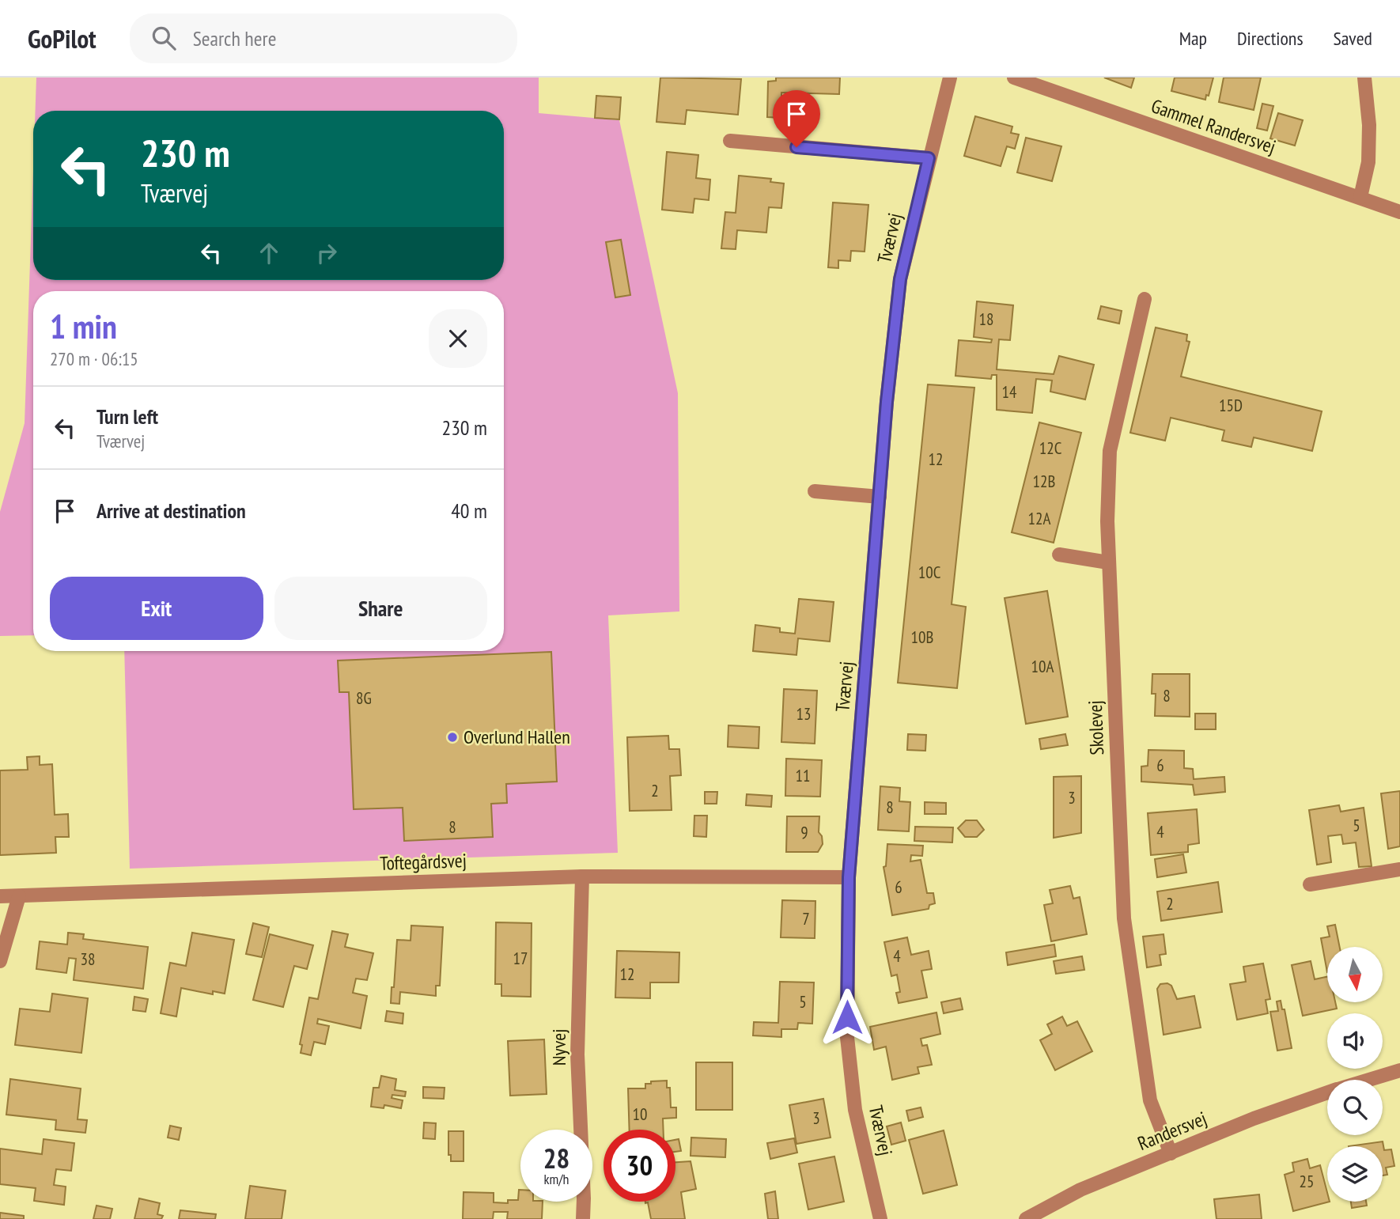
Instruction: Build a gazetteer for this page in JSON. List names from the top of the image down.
{
  "streets": {
    "street": [
      "Gammel Randersvej",
      "Tværvej",
      "Skolevej",
      "Toftegårdsvej",
      "Nyvej",
      "Randersvej"
    ]
  },
  "crossings": [
    ["Tværvej", "Toftegårdsvej"],
    ["Skolevej", "Randersvej"],
    ["Toftegårdsvej", "Nyvej"]
  ],
  "places": ["Overlund Hallen"],
  "house_numbers": [
    "18",
    "14",
    "15D",
    "12C",
    "12",
    "12B",
    "12A",
    "10C",
    "10B",
    "10A",
    "8",
    "8G",
    "13",
    "6",
    "11",
    "2",
    "3",
    "8",
    "5",
    "8",
    "4",
    "9",
    "6",
    "2",
    "7",
    "4",
    "17",
    "38",
    "12",
    "5",
    "10",
    "3",
    "25"
  ],
  "north": "bottom",
  "page": {
    "header": "GoPilot",
    "search": "Search here",
    "nav": ["Map", "Directions", "Saved"],
    "turn": ["230 m", "Tværvej"],
    "heading": ["1 min", "270 m · 06:15"],
    "list": [
      {
        "name": "Turn left",
        "note": "Tværvej",
        "value": "230 m"
      },
      {
        "name": "Arrive at destination",
        "value": "40 m"
      }
    ],
    "buttons": ["Exit", "Share"],
    "speed": "28 km/h",
    "limit": "30"
  }
}
